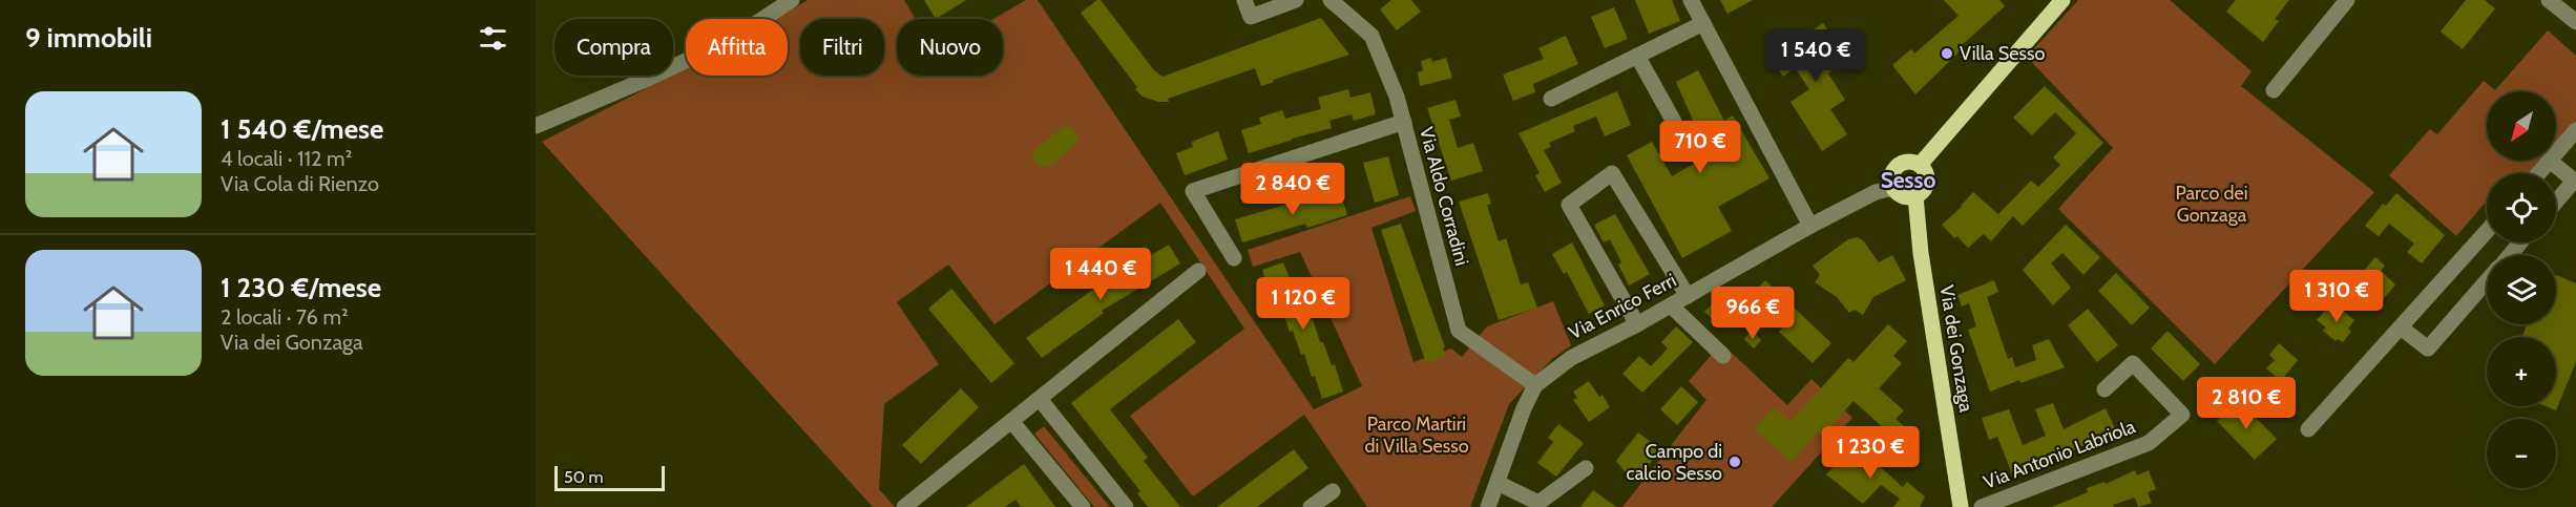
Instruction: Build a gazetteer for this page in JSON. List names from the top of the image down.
{
  "streets": {
    "main road": ["Via dei Gonzaga"],
    "street": ["Via Aldo Corradini", "Via Enrico Ferri", "Via Antonio Labriola"]
  },
  "crossings": [
    ["Via Aldo Corradini", "Via Enrico Ferri"],
    ["Via Enrico Ferri", "Via dei Gonzaga"]
  ],
  "districts": ["Sesso"],
  "parks": ["Parco dei Gonzaga", "Parco Martiri di Villa Sesso"],
  "places": ["Villa Sesso", "Campo di calcio Sesso"],
  "scale_bar": "50 m",
  "north": "bottom left",
  "page": {
    "heading": "9 immobili",
    "chip": [
      "Compra",
      "Affitta",
      "Filtri",
      "Nuovo"
    ],
    "price": [
      "1 540 €",
      "710 €",
      "2 840 €",
      "1 440 €",
      "1 310 €",
      "1 120 €",
      "966 €",
      "2 810 €",
      "1 230 €"
    ],
    "list": [
      {
        "name": "1 540 €/mese",
        "note": "4 locali · 112 m² · Via Cola di Rienzo"
      },
      {
        "name": "1 230 €/mese",
        "note": "2 locali · 76 m² · Via dei Gonzaga"
      }
    ],
    "map_buttons": ["+", "−"],
    "scale": "50 m"
  }
}
